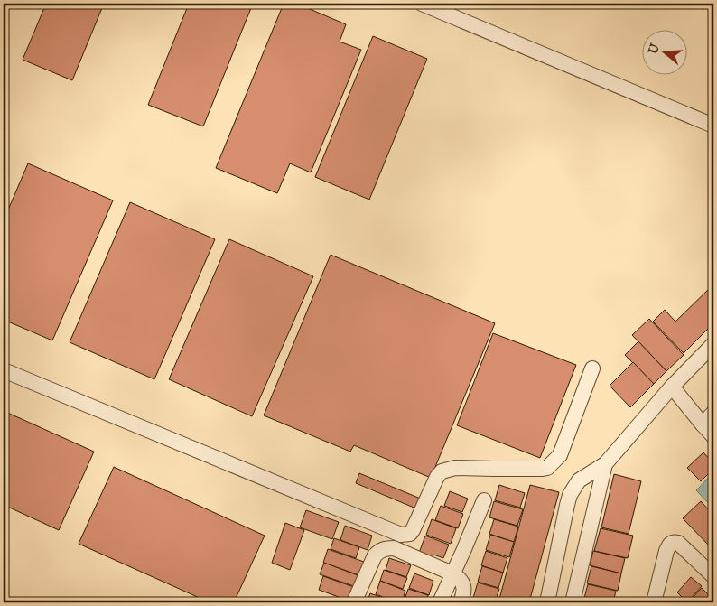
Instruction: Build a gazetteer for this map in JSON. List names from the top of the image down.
{
  "north": "left"
}
